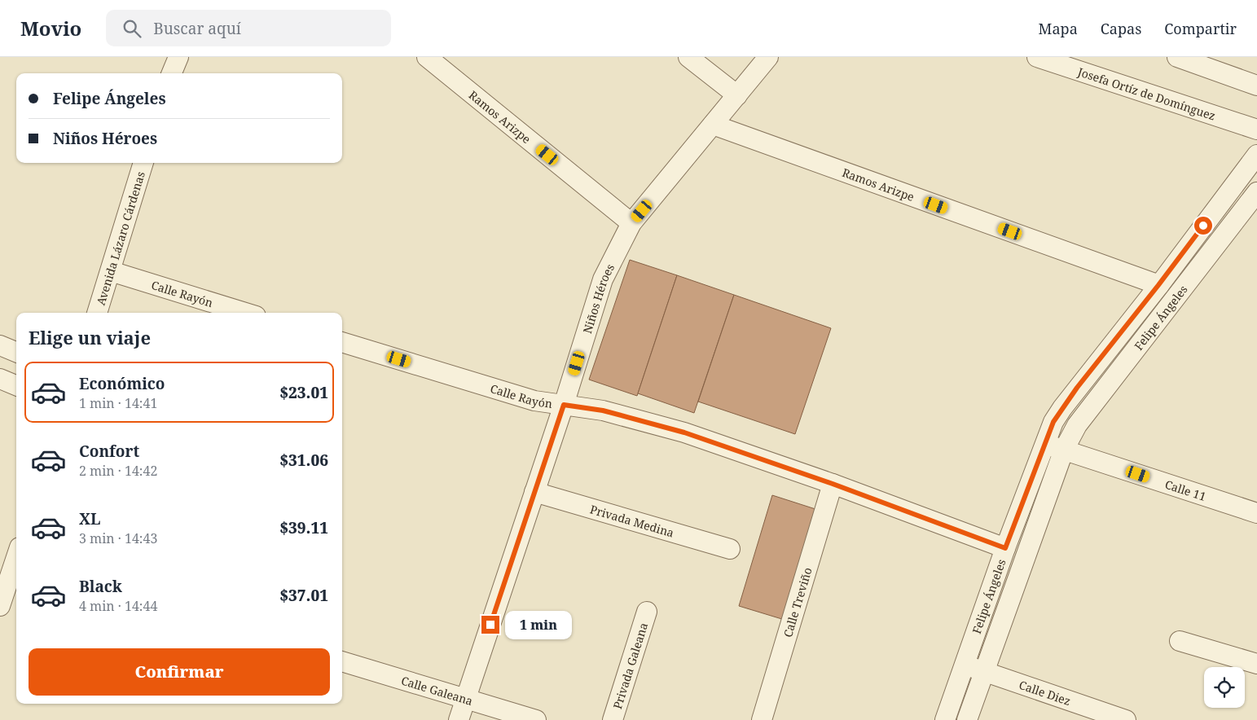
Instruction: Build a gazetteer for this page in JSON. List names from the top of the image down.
{
  "streets": {
    "street": [
      "Josefa Ortíz de Domínguez",
      "Ramos Arizpe",
      "Avenida Lázaro Cárdenas",
      "Calle Rayón",
      "Niños Héroes",
      "Felipe Ángeles",
      "Calle 11",
      "Privada Medina",
      "Calle Treviño",
      "Privada Galeana",
      "Calle Galeana",
      "Calle Diez"
    ]
  },
  "crossings": [
    ["Ramos Arizpe", "Niños Héroes"],
    ["Ramos Arizpe", "Felipe Ángeles"],
    ["Avenida Lázaro Cárdenas", "Calle Rayón"],
    ["Calle Rayón", "Niños Héroes"],
    ["Calle Rayón", "Felipe Ángeles"],
    ["Calle Rayón", "Calle Treviño"],
    ["Niños Héroes", "Privada Medina"],
    ["Niños Héroes", "Calle Galeana"],
    ["Felipe Ángeles", "Calle 11"],
    ["Felipe Ángeles", "Calle Diez"]
  ],
  "page": {
    "header": "Movio",
    "search": "Buscar aquí",
    "nav": ["Mapa", "Capas", "Compartir"],
    "banner": ["Felipe Ángeles", "Niños Héroes"],
    "heading": "Elige un viaje",
    "list": [
      {
        "name": "Económico",
        "note": "1 min · 14:41",
        "value": "$23.01"
      },
      {
        "name": "Confort",
        "note": "2 min · 14:42",
        "value": "$31.06"
      },
      {
        "name": "XL",
        "note": "3 min · 14:43",
        "value": "$39.11"
      },
      {
        "name": "Black",
        "note": "4 min · 14:44",
        "value": "$37.01"
      }
    ],
    "bubble": "1 min",
    "buttons": "Confirmar"
  }
}
